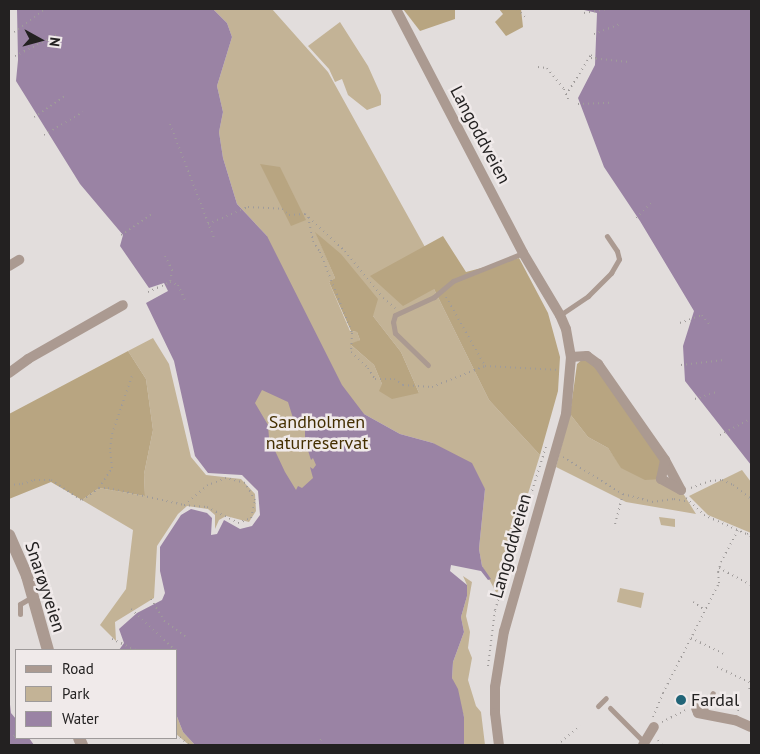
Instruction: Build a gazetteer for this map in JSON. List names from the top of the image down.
{
  "streets": {
    "street": ["Langoddveien", "Snarøyveien"]
  },
  "parks": ["Sandholmen naturreservat"],
  "places": ["Fardal"],
  "legend": ["Road", "Park", "Water"],
  "north": "right"
}
